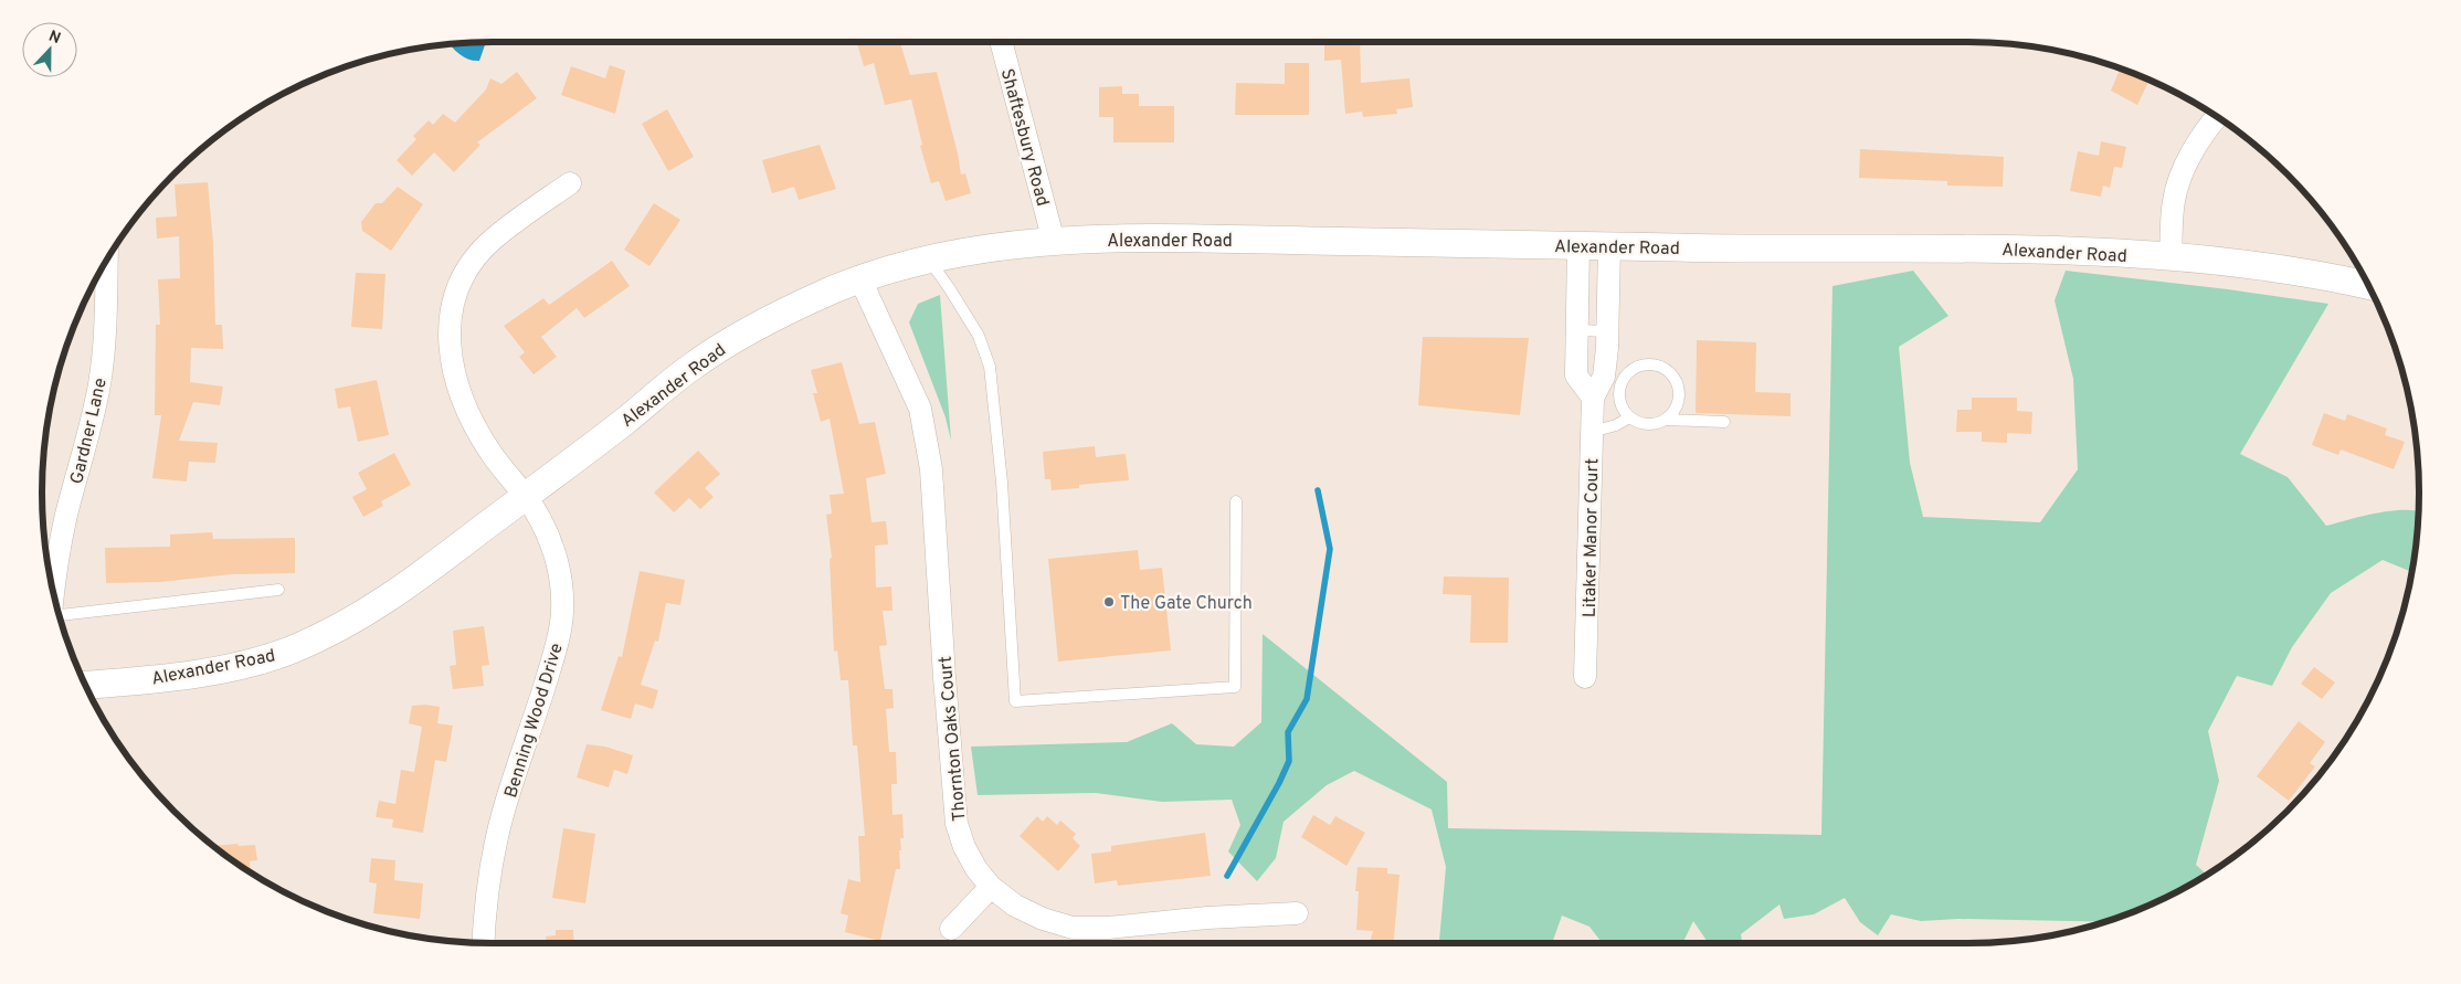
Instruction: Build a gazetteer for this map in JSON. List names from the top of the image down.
{
  "streets": {
    "street": [
      "Shaftesbury Road",
      "Alexander Road",
      "Gardner Lane",
      "Litaker Manor Court",
      "Benning Wood Drive",
      "Thornton Oaks Court"
    ]
  },
  "crossings": [
    ["Shaftesbury Road", "Alexander Road"],
    ["Alexander Road", "Litaker Manor Court"],
    ["Alexander Road", "Benning Wood Drive"],
    ["Alexander Road", "Thornton Oaks Court"]
  ],
  "places": ["The Gate Church"],
  "north": "top"
}
